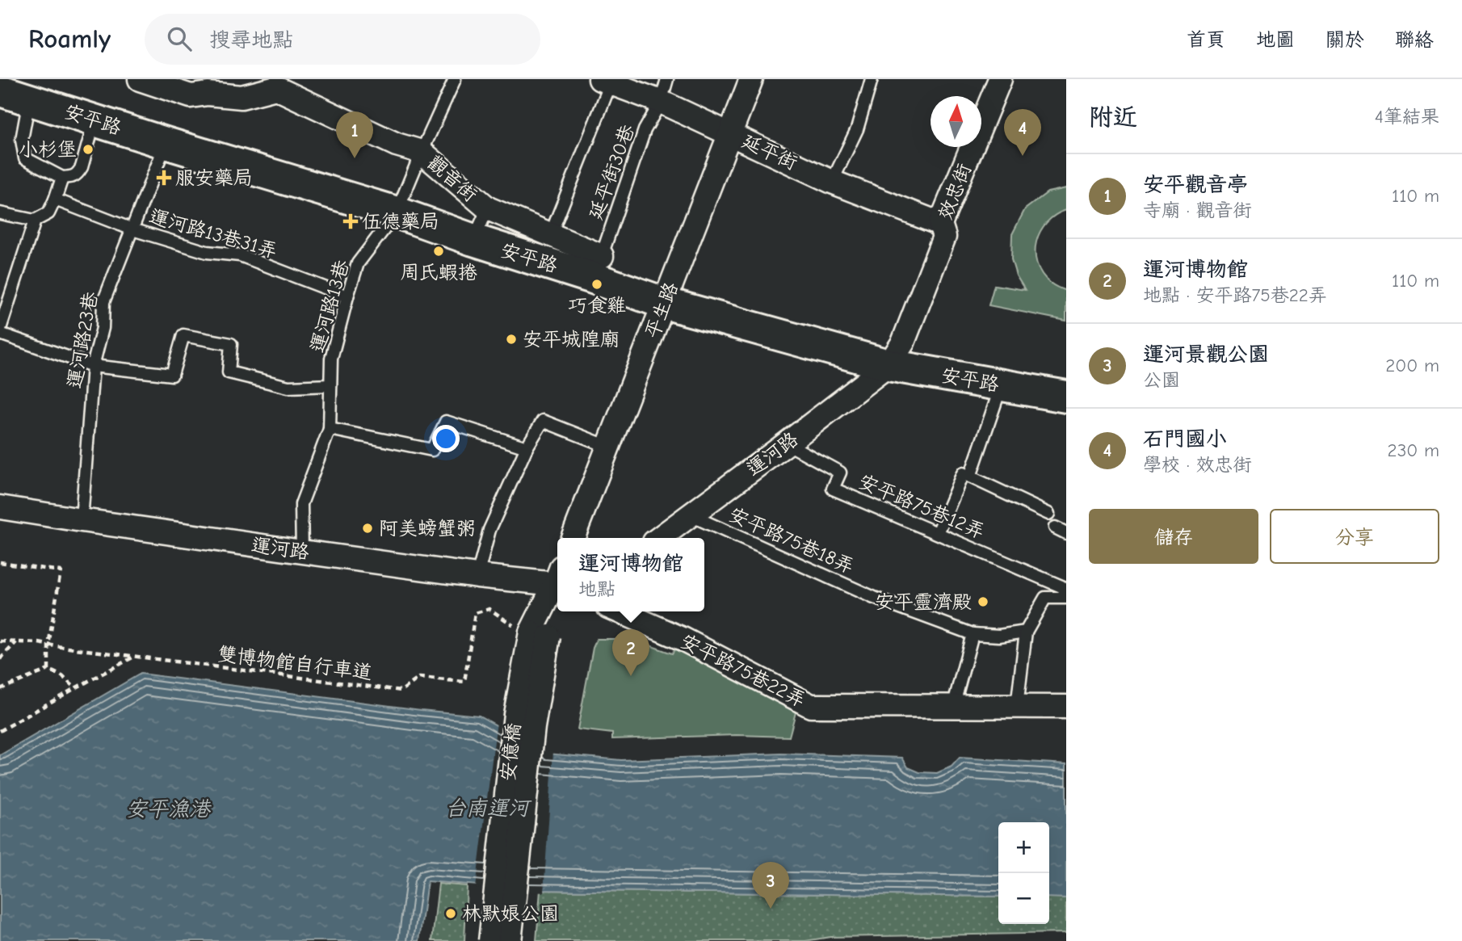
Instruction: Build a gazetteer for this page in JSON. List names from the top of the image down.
{
  "streets": {
    "street": [
      "安平路",
      "延平街",
      "觀音街",
      "效忠街",
      "平生路",
      "運河路",
      "安平路75巷22弄",
      "安億橋"
    ],
    "lane": [
      "延平街30巷",
      "運河路13巷31弄",
      "運河路13巷",
      "運河路23巷",
      "安平路75巷12弄",
      "安平路75巷18弄"
    ],
    "path": ["雙博物館自行車道"]
  },
  "crossings": [
    ["安平路", "延平街30巷"],
    ["安平路", "觀音街"],
    ["安平路", "效忠街"],
    ["安平路", "運河路13巷"],
    ["安平路", "平生路"],
    ["安平路", "運河路23巷"],
    ["安平路", "運河路"],
    ["延平街", "延平街30巷"],
    ["延平街", "效忠街"],
    ["延平街", "平生路"],
    ["延平街30巷", "觀音街"],
    ["觀音街", "運河路13巷"],
    ["效忠街", "運河路"],
    ["運河路13巷31弄", "運河路13巷"],
    ["運河路13巷31弄", "運河路23巷"],
    ["運河路13巷", "運河路"],
    ["運河路23巷", "運河路"],
    ["運河路", "安平路75巷12弄"],
    ["運河路", "安平路75巷18弄"],
    ["雙博物館自行車道", "安億橋"]
  ],
  "water": ["台南運河", "安平漁港"],
  "places": {
    "other": [
      "小杉堡",
      "周氏蝦捲",
      "巧食雞",
      "安平城隍廟",
      "阿美螃蟹粥",
      "安平靈濟殿",
      "林默娘公園"
    ],
    "health": ["服安藥局", "伍德藥局"]
  },
  "north": "top",
  "page": {
    "header": "Roamly",
    "search": "搜尋地點",
    "nav": [
      "首頁",
      "地圖",
      "關於",
      "聯絡"
    ],
    "heading": ["附近", "4筆結果"],
    "pins": [
      "4",
      "1",
      "2",
      "3"
    ],
    "list": [
      {
        "mark": "1",
        "name": "安平觀音亭",
        "note": "寺廟 · 觀音街",
        "value": "110 m"
      },
      {
        "mark": "2",
        "name": "運河博物館",
        "note": "地點 · 安平路75巷22弄",
        "value": "110 m"
      },
      {
        "mark": "3",
        "name": "運河景觀公園",
        "note": "公園",
        "value": "200 m"
      },
      {
        "mark": "4",
        "name": "石門國小",
        "note": "學校 · 效忠街",
        "value": "230 m"
      }
    ],
    "buttons": ["儲存", "分享"],
    "popup": ["運河博物館", "地點"],
    "map_buttons": ["+", "−"]
  }
}
